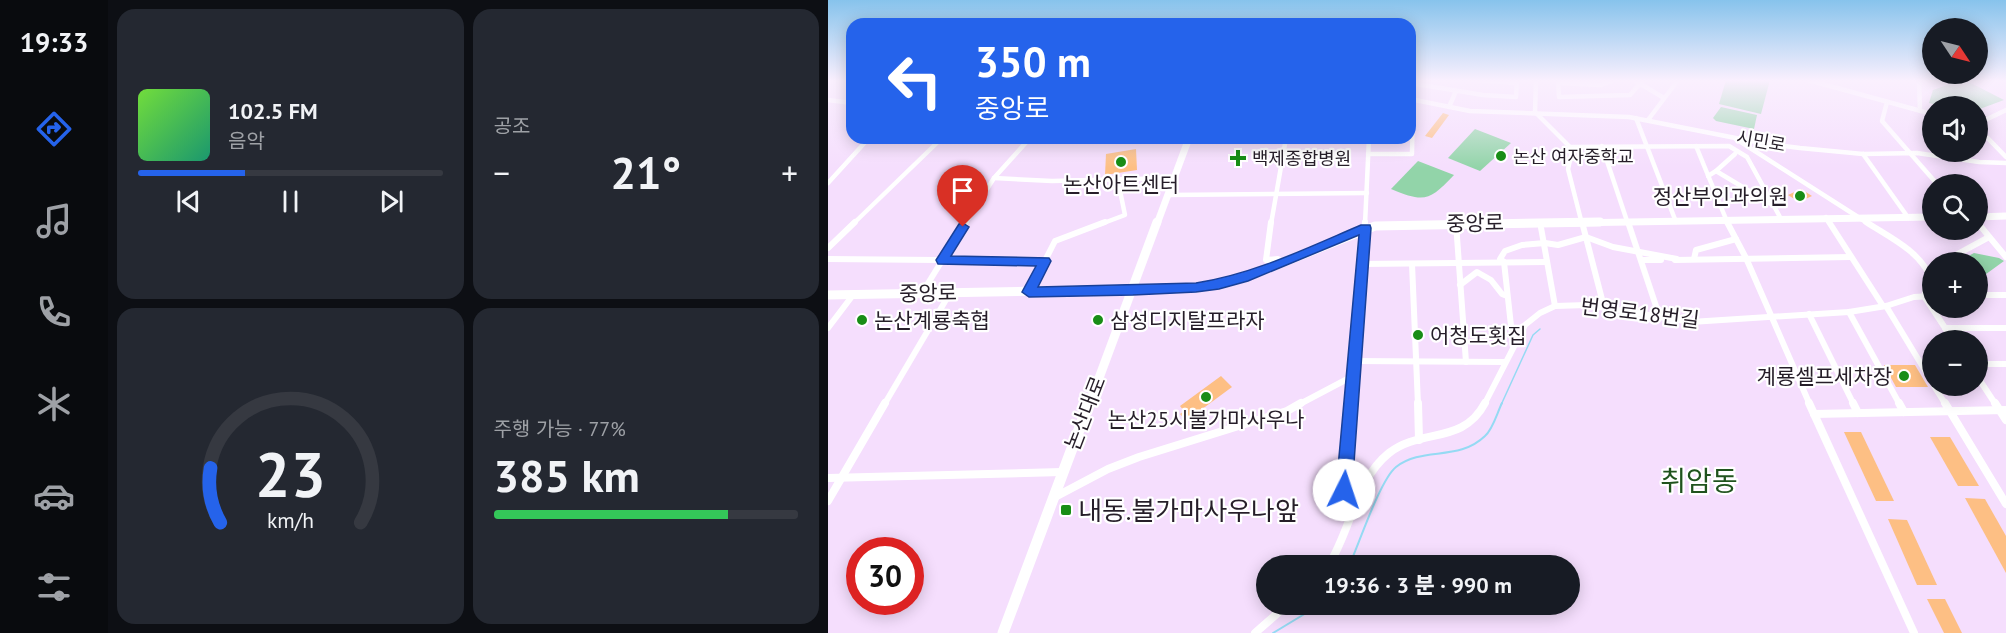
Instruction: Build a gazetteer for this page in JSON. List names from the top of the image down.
{
  "streets": {
    "street": [
      "시민로",
      "중앙로",
      "번영로18번길",
      "논산대로"
    ]
  },
  "crossings": [
    ["중앙로", "논산대로"]
  ],
  "districts": ["취암동"],
  "places": {
    "other": [
      "논산 여자중학교",
      "논산아트센터",
      "정산부인과의원",
      "논산계룡축협",
      "삼성디지탈프라자",
      "어청도횟집",
      "계룡셀프세차장",
      "논산25시불가마사우나"
    ],
    "health": ["백제종합병원"],
    "transit": ["내동.불가마사우나앞"]
  },
  "north": "bottom right",
  "page": {
    "tabs": "19:33",
    "tile": [
      "공조",
      ["주행 가능 · 77%", "385 km"]
    ],
    "map_buttons": ["+", "−"],
    "turn": ["350 m", "중앙로"],
    "song": ["102.5 FM", "음악"],
    "heat": ["−", "21°", "+"],
    "limit": "30",
    "trip": "19:36 · 3 분 · 990 m",
    "gauge": ["23", "km/h"]
  }
}
